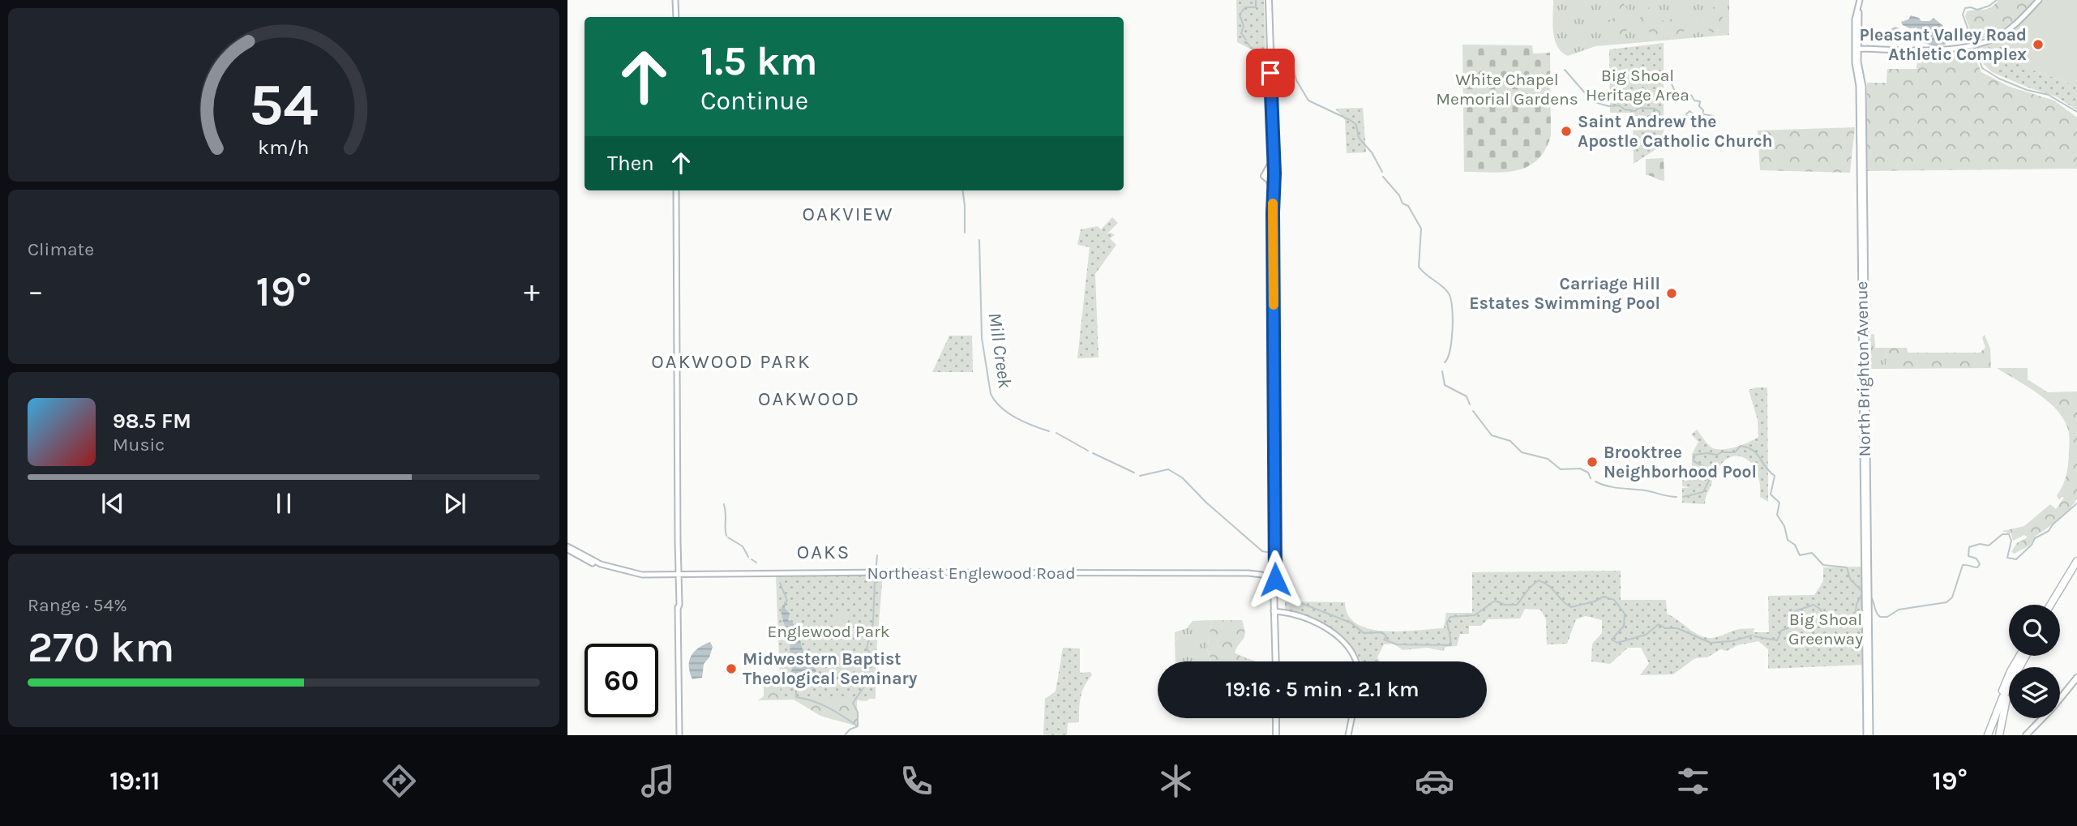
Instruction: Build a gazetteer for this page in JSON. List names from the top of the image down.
{
  "streets": {
    "main road": ["North Brighton Avenue", "Northeast Englewood Road"]
  },
  "districts": [
    "OAKVIEW",
    "OAKWOOD PARK",
    "OAKWOOD",
    "OAKS"
  ],
  "water": ["Mill Creek"],
  "parks": [
    "Big Shoal Heritage Area",
    "White Chapel Memorial Gardens",
    "Big Shoal Greenway",
    "Englewood Park"
  ],
  "places": [
    "Pleasant Valley Road Athletic Complex",
    "Saint Andrew the Apostle Catholic Church",
    "Carriage Hill Estates Swimming Pool",
    "Brooktree Neighborhood Pool",
    "Midwestern Baptist Theological Seminary"
  ],
  "page": {
    "turn": ["1.5 km", "Continue"],
    "then": "Then",
    "tile": [
      "Climate",
      ["Range · 54%", "270 km"]
    ],
    "heat": ["−", "19°", "+"],
    "song": ["98.5 FM", "Music"],
    "limit": "60",
    "trip": "19:16 · 5 min · 2.1 km",
    "tabs": ["19:11", "19°"],
    "gauge": ["54", "km/h"]
  }
}
